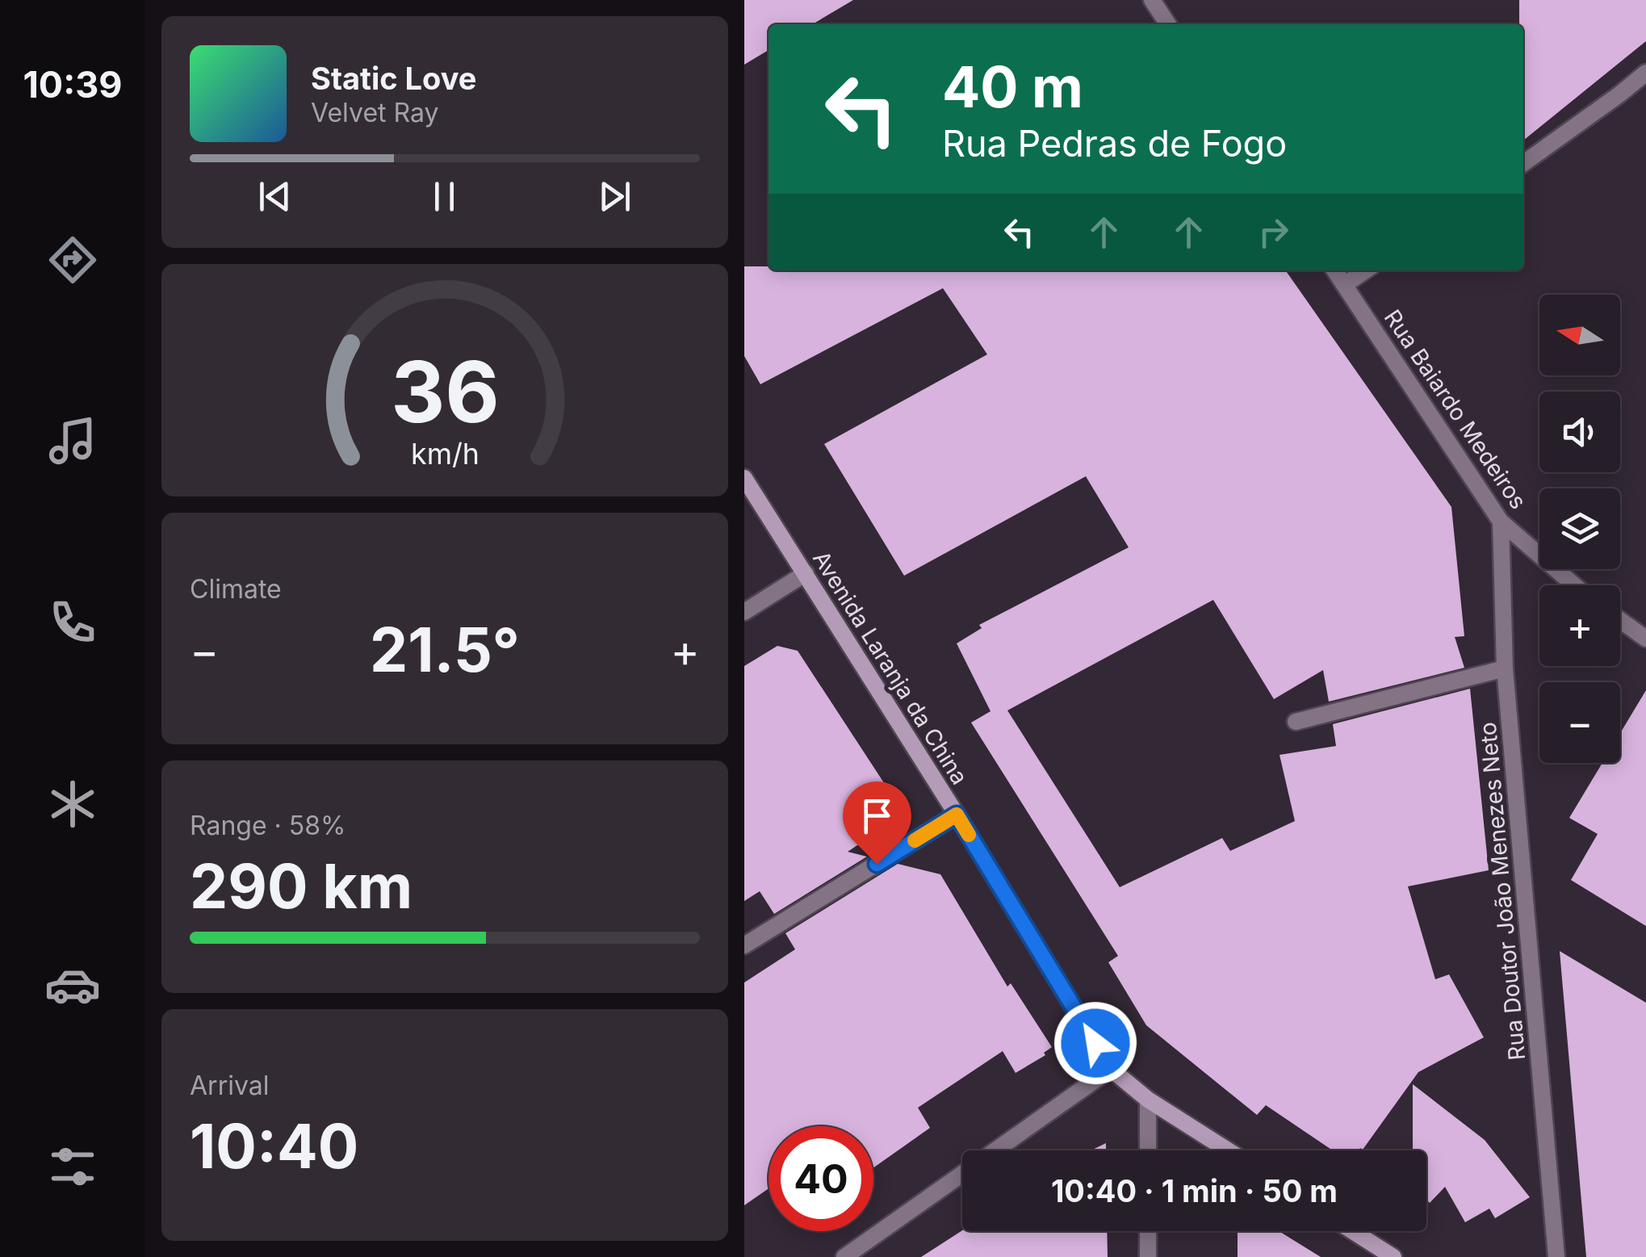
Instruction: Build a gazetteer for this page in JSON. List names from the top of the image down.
{
  "streets": {
    "street": ["Rua Baiardo Medeiros", "Avenida Laranja da China", "Rua Doutor João Menezes Neto"]
  },
  "crossings": [
    ["Rua Baiardo Medeiros", "Rua Doutor João Menezes Neto"]
  ],
  "north": "left",
  "page": {
    "tabs": "10:39",
    "turn": ["40 m", "Rua Pedras de Fogo"],
    "song": ["Static Love", "Velvet Ray"],
    "map_buttons": ["+", "−"],
    "tile": [
      "Climate",
      ["Range · 58%", "290 km"],
      ["Arrival", "10:40"]
    ],
    "heat": ["−", "21.5°", "+"],
    "limit": "40",
    "trip": "10:40 · 1 min · 50 m",
    "gauge": ["36", "km/h"]
  }
}
